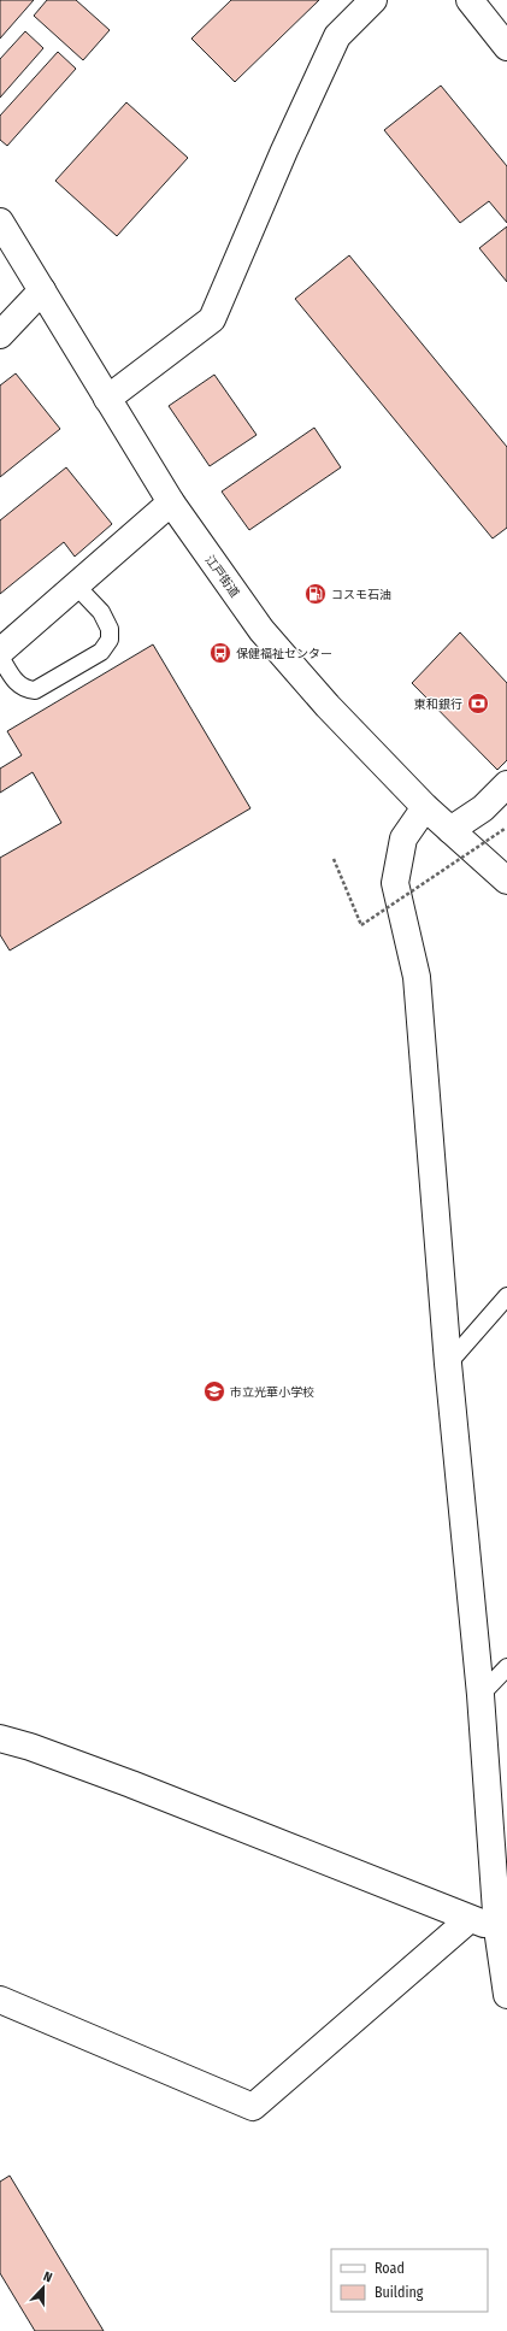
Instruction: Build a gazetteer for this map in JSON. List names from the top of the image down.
{
  "streets": {
    "street": ["江戸街道"]
  },
  "places": {
    "fuel station": ["コスモ石油"],
    "bus stop": ["保健福祉センター"],
    "bank": ["東和銀行"],
    "school or university": ["市立光華小学校"]
  },
  "legend": ["Road", "Building"],
  "north": "top"
}
